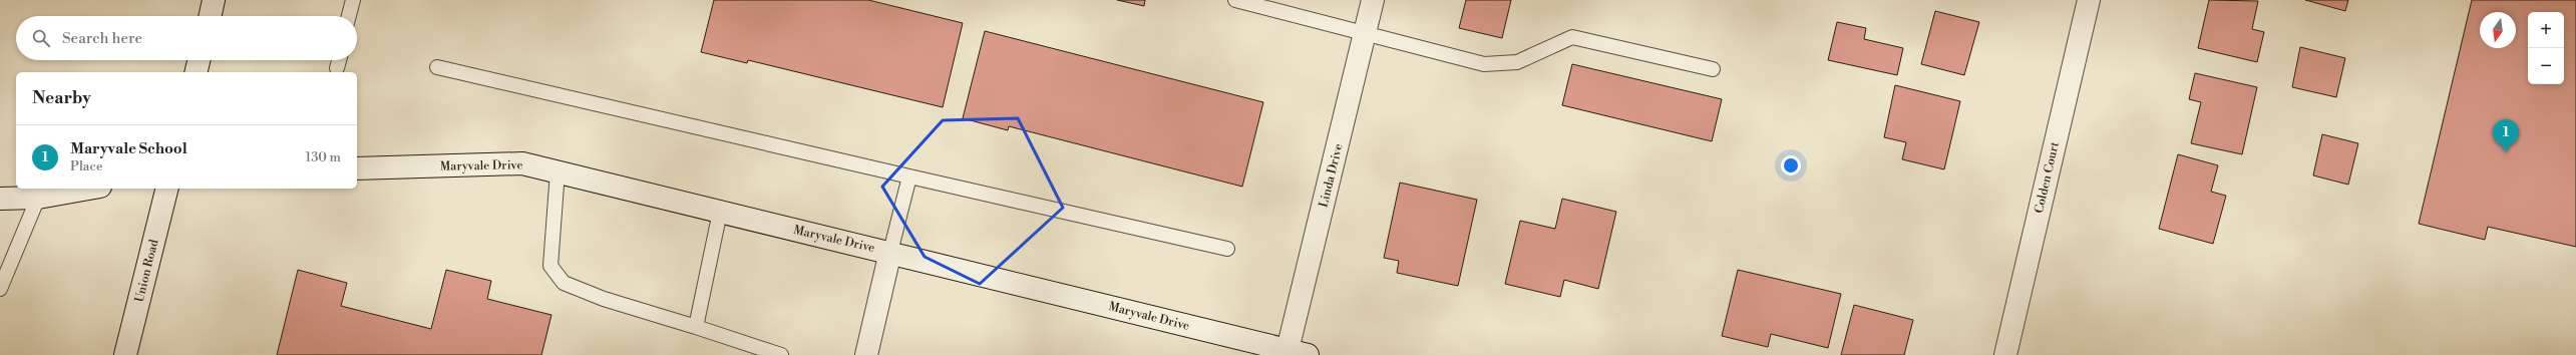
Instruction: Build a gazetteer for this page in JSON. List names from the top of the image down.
{
  "streets": {
    "street": [
      "Maryvale Drive",
      "Linda Drive",
      "Colden Court",
      "Union Road"
    ]
  },
  "crossings": [
    ["Maryvale Drive", "Linda Drive"]
  ],
  "north": "bottom",
  "page": {
    "map_buttons": ["+", "−"],
    "search": "Search here",
    "heading": "Nearby",
    "pins": "1",
    "list": [
      {
        "mark": "1",
        "name": "Maryvale School",
        "note": "Place",
        "value": "130 m"
      }
    ]
  }
}
